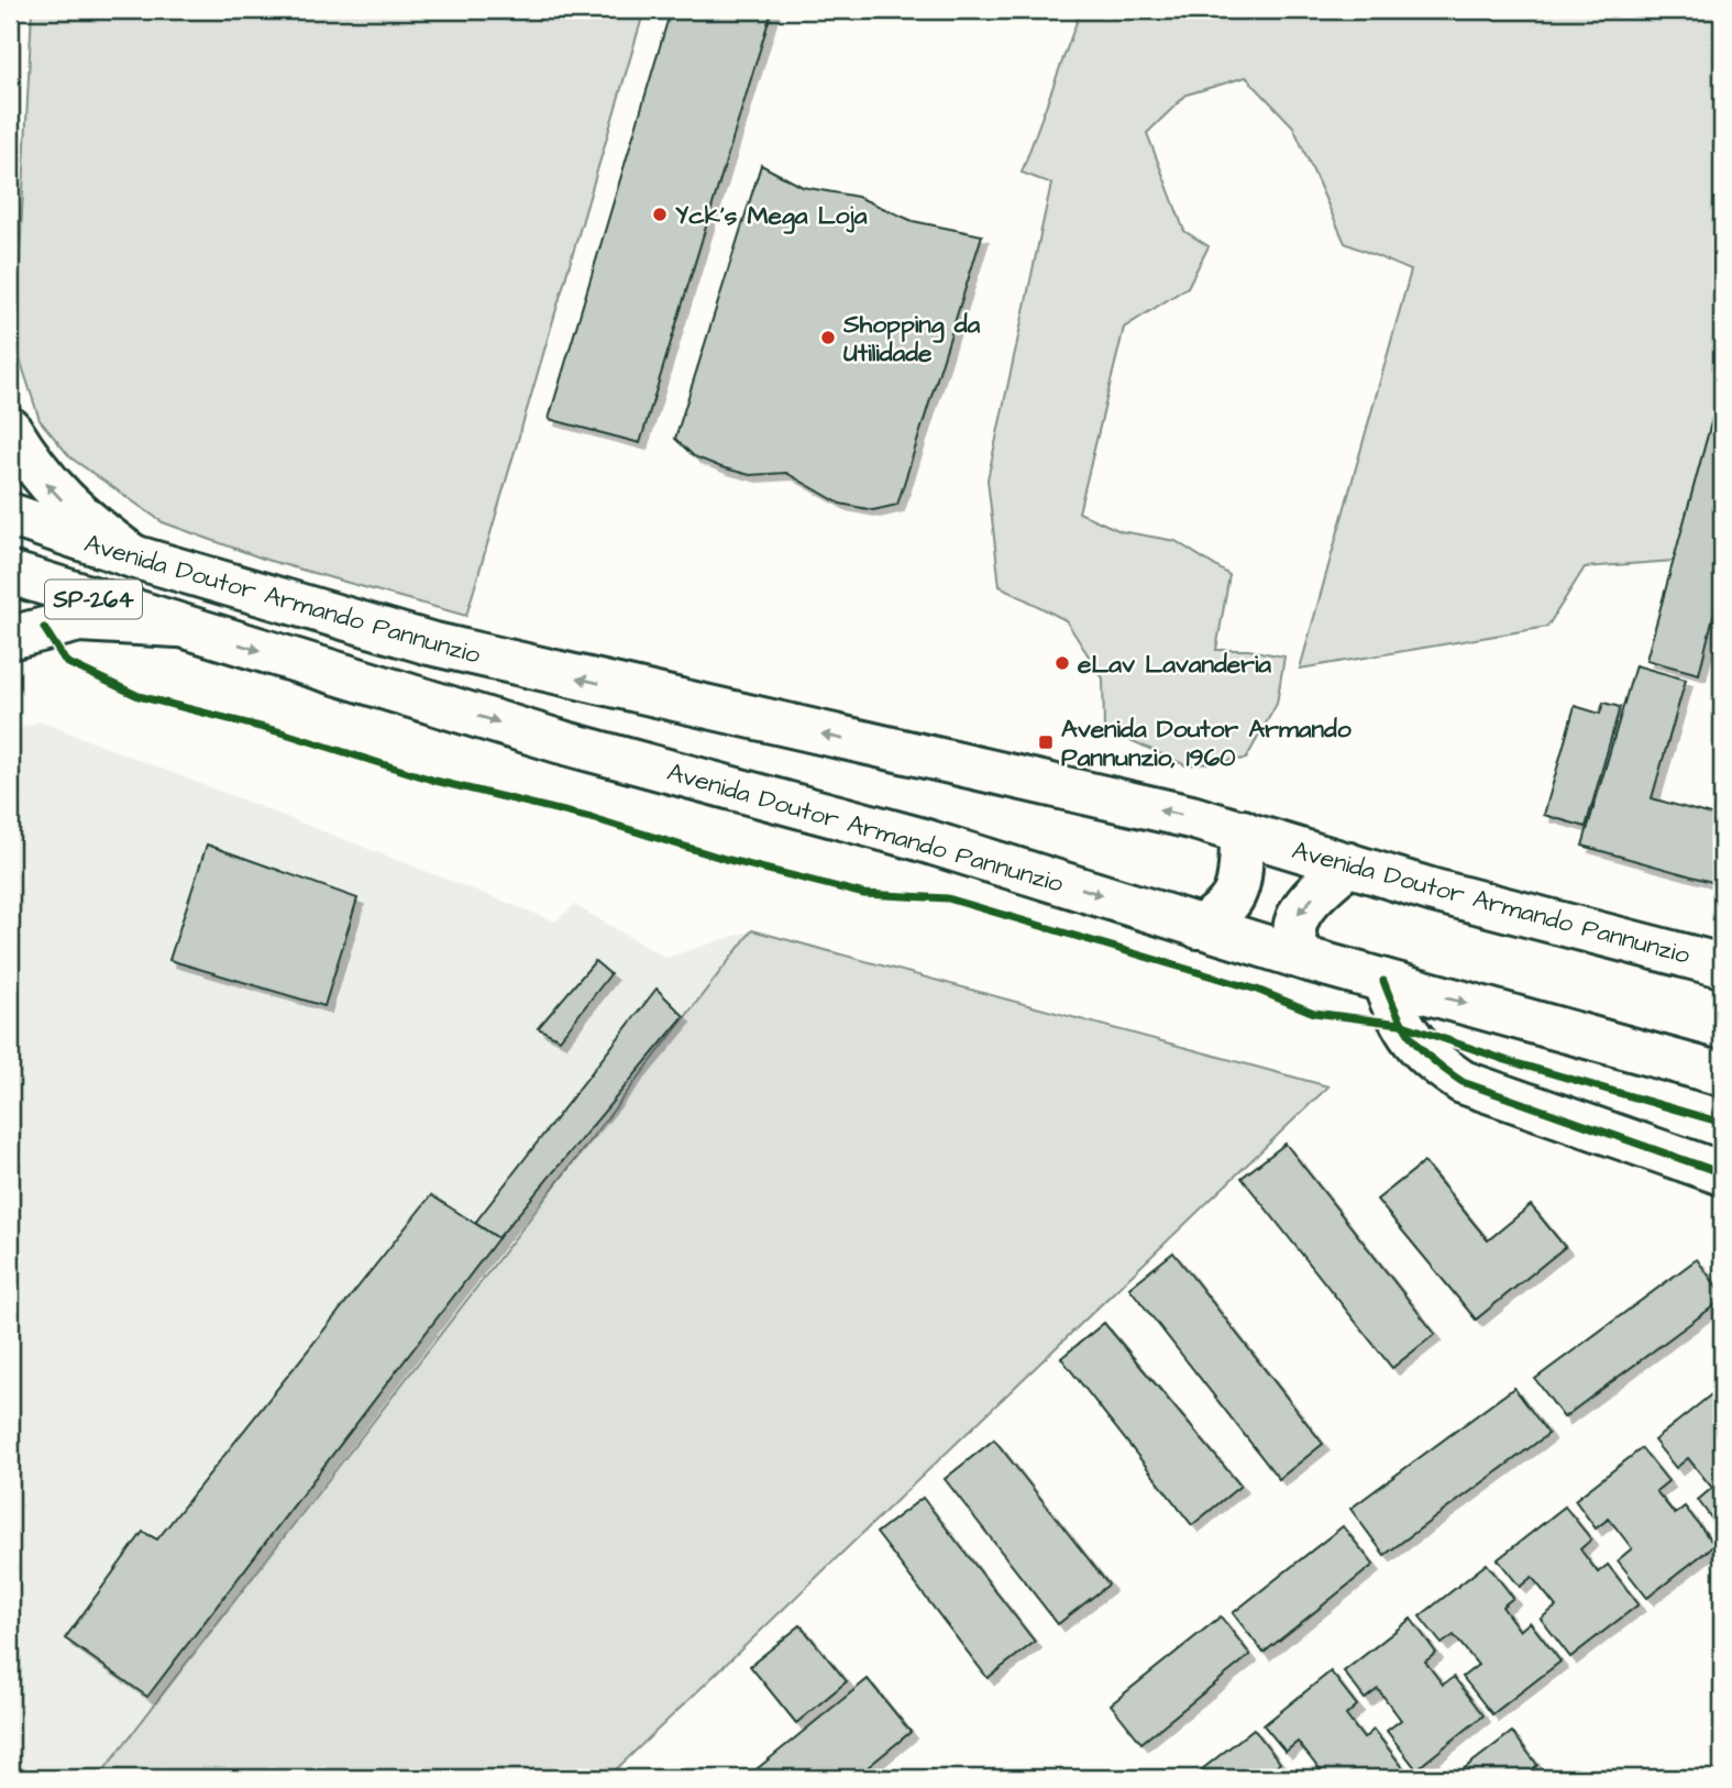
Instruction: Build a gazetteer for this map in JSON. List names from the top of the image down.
{
  "streets": {
    "main road": ["Avenida Doutor Armando Pannunzio", "SP-264"]
  },
  "places": {
    "other": ["Yck's Mega Loja", "Shopping da Utilidade", "eLav Lavanderia"],
    "transit": ["Avenida Doutor Armando Pannunzio, 1960"]
  }
}
